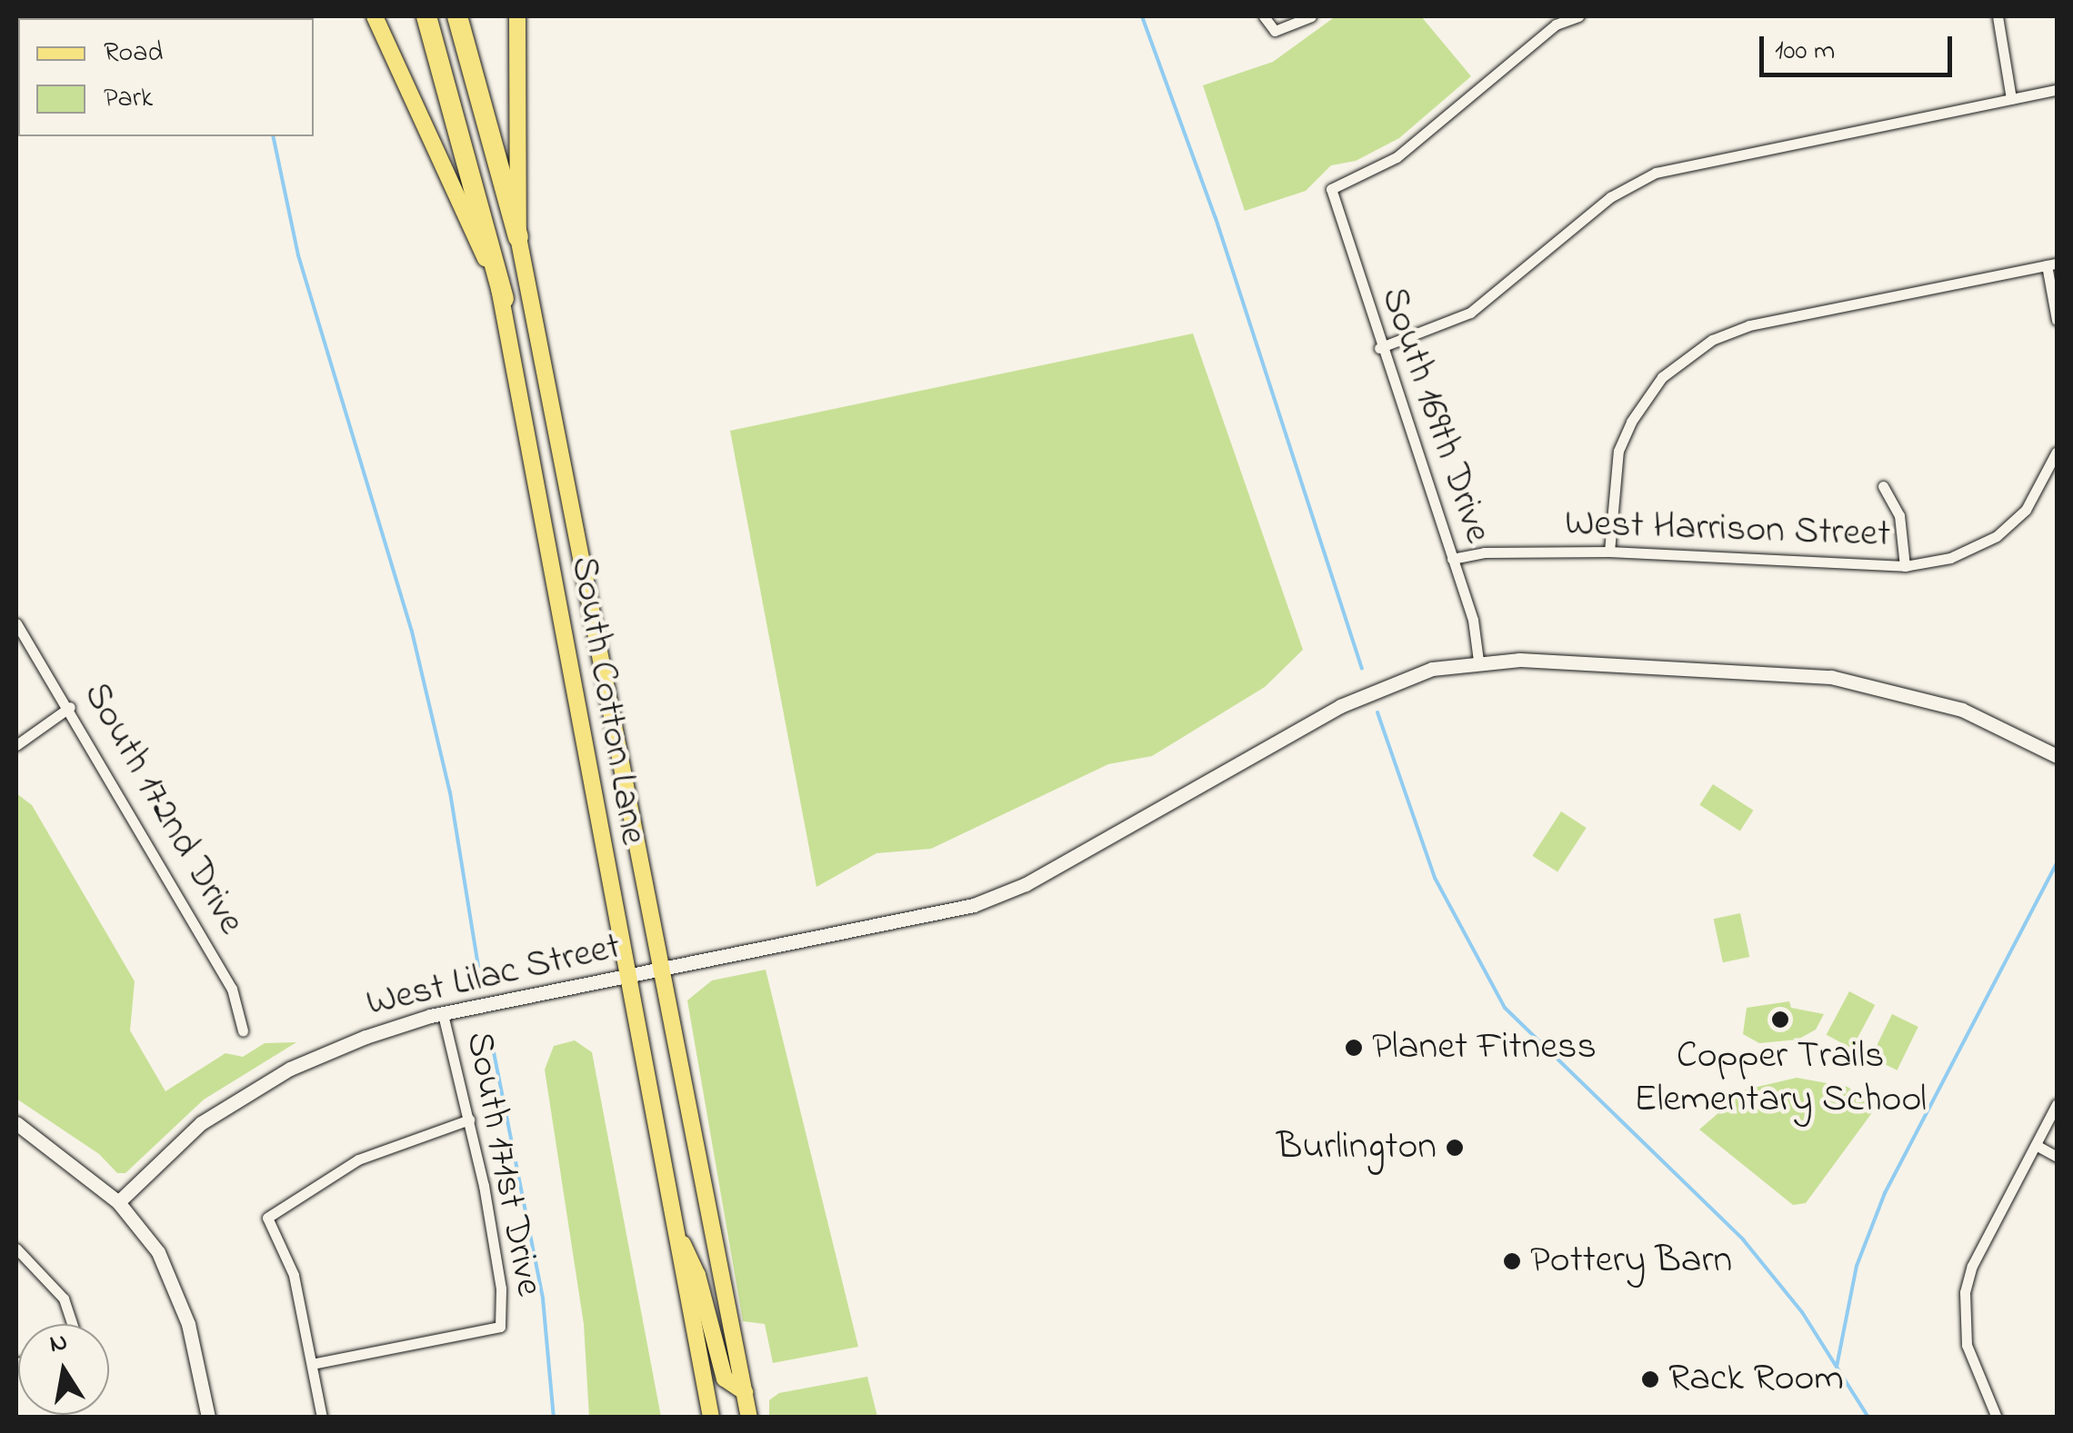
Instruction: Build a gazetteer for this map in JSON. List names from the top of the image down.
{
  "streets": {
    "main road": ["South Cotton Lane"],
    "street": [
      "South 169th Drive",
      "West Harrison Street",
      "South 172nd Drive",
      "West Lilac Street",
      "South 171st Drive"
    ]
  },
  "crossings": [
    ["South 169th Drive", "West Harrison Street"],
    ["South 169th Drive", "West Lilac Street"],
    ["South Cotton Lane", "West Lilac Street"],
    ["West Lilac Street", "South 171st Drive"]
  ],
  "places": [
    "Copper Trails Elementary School",
    "Planet Fitness",
    "Burlington",
    "Pottery Barn",
    "Rack Room"
  ],
  "legend": ["Road", "Park"],
  "scale_bar": "100 m",
  "north": "top"
}
